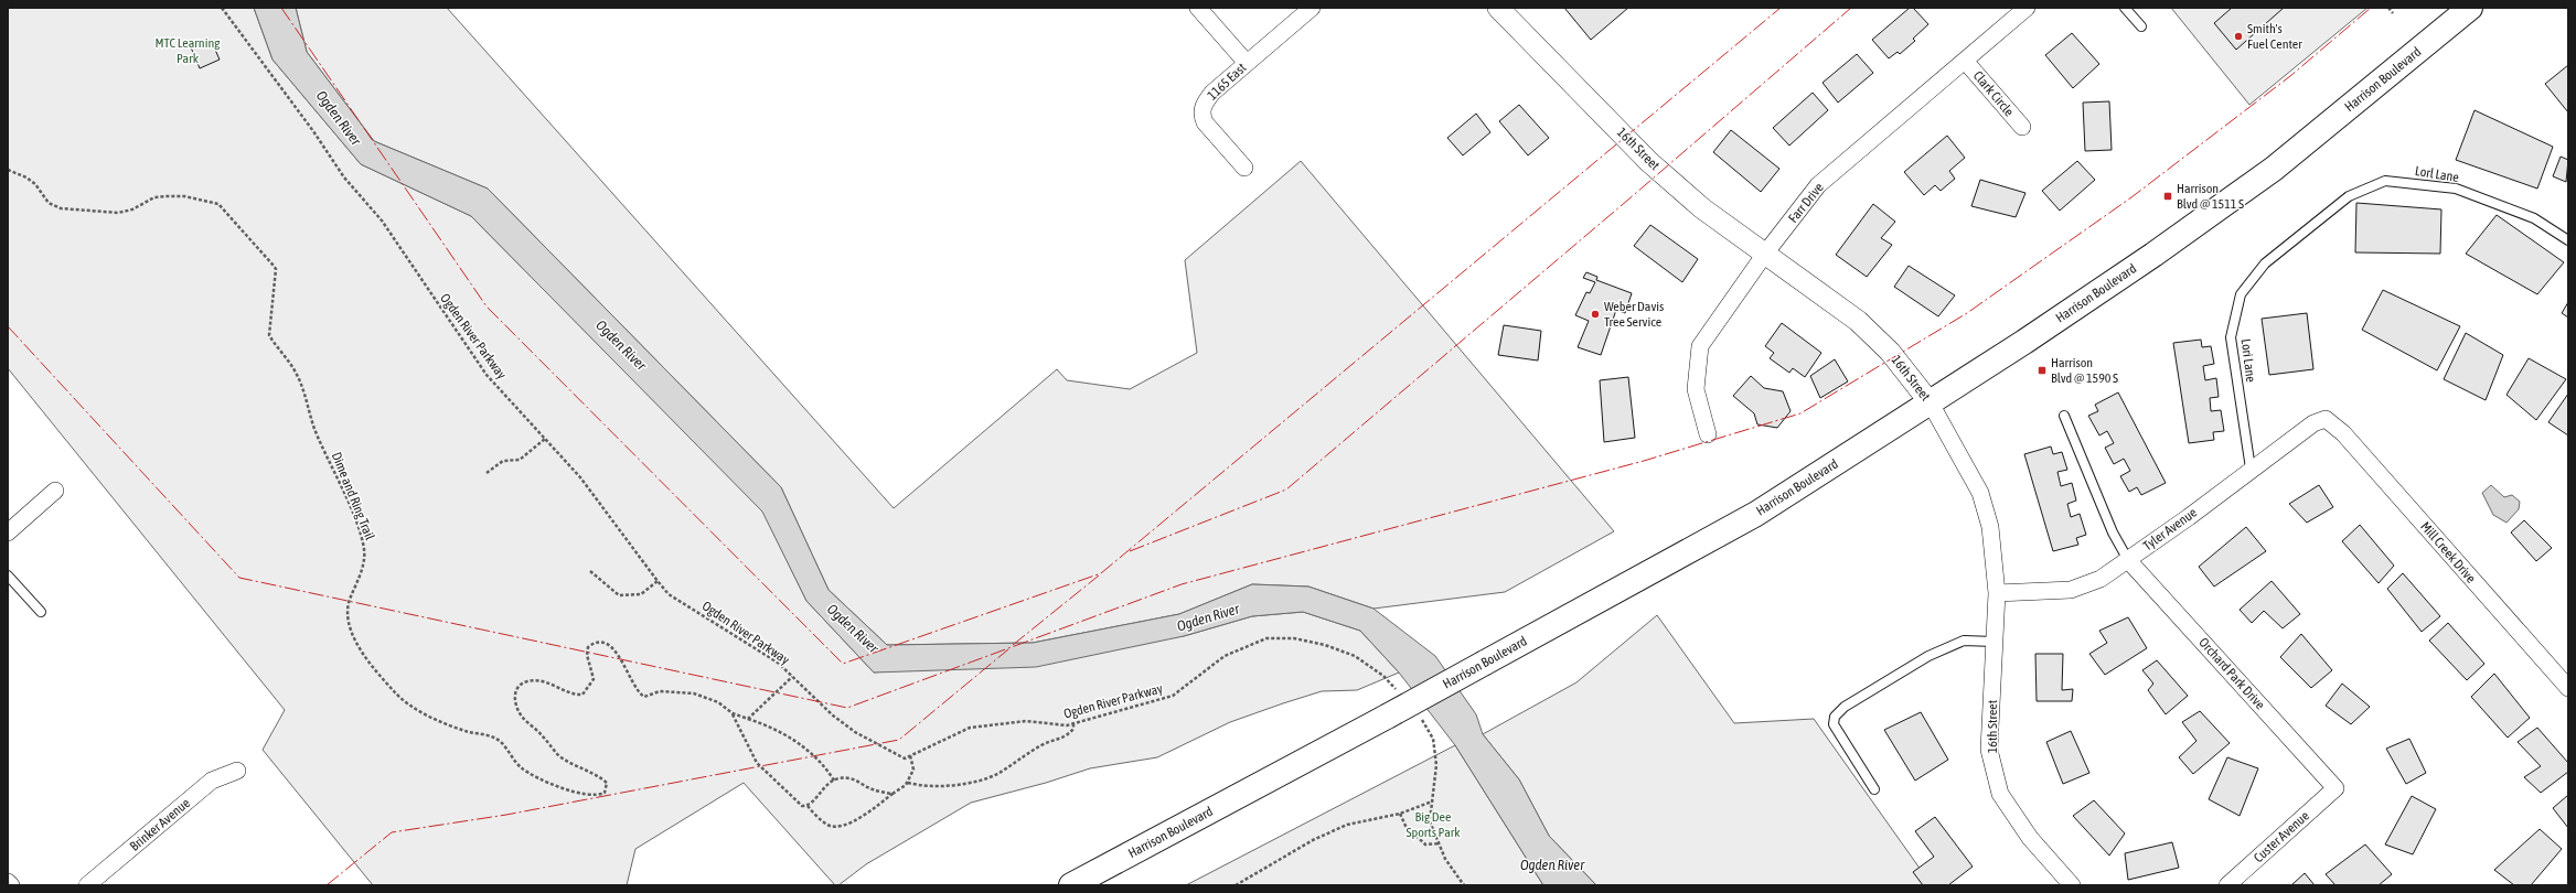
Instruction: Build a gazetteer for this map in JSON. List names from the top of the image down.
{
  "streets": {
    "main road": ["Harrison Boulevard"],
    "street": [
      "1165 East",
      "Clark Circle",
      "16th Street",
      "Farr Drive",
      "Tyler Avenue",
      "Mill Creek Drive",
      "Orchard Park Drive",
      "Brinker Avenue",
      "Custer Avenue"
    ],
    "lane": ["Lorl Lane", "Lori Lane"],
    "path": ["Ogden River Parkway", "Dime and Ring Trail"]
  },
  "crossings": [
    ["Harrison Boulevard", "16th Street"],
    ["Clark Circle", "Farr Drive"],
    ["16th Street", "Farr Drive"],
    ["16th Street", "Tyler Avenue"],
    ["Lorl Lane", "Lori Lane"],
    ["Lori Lane", "Tyler Avenue"],
    ["Tyler Avenue", "Mill Creek Drive"],
    ["Tyler Avenue", "Orchard Park Drive"],
    ["Orchard Park Drive", "Custer Avenue"]
  ],
  "water": ["Ogden River"],
  "parks": ["MTC Learning Park", "Big Dee Sports Park"],
  "places": {
    "other": ["Smith's Fuel Center", "Weber Davis Tree Service"],
    "transit": ["Harrison Blvd @ 1511 S", "Harrison Blvd @ 1590 S"]
  }
}
